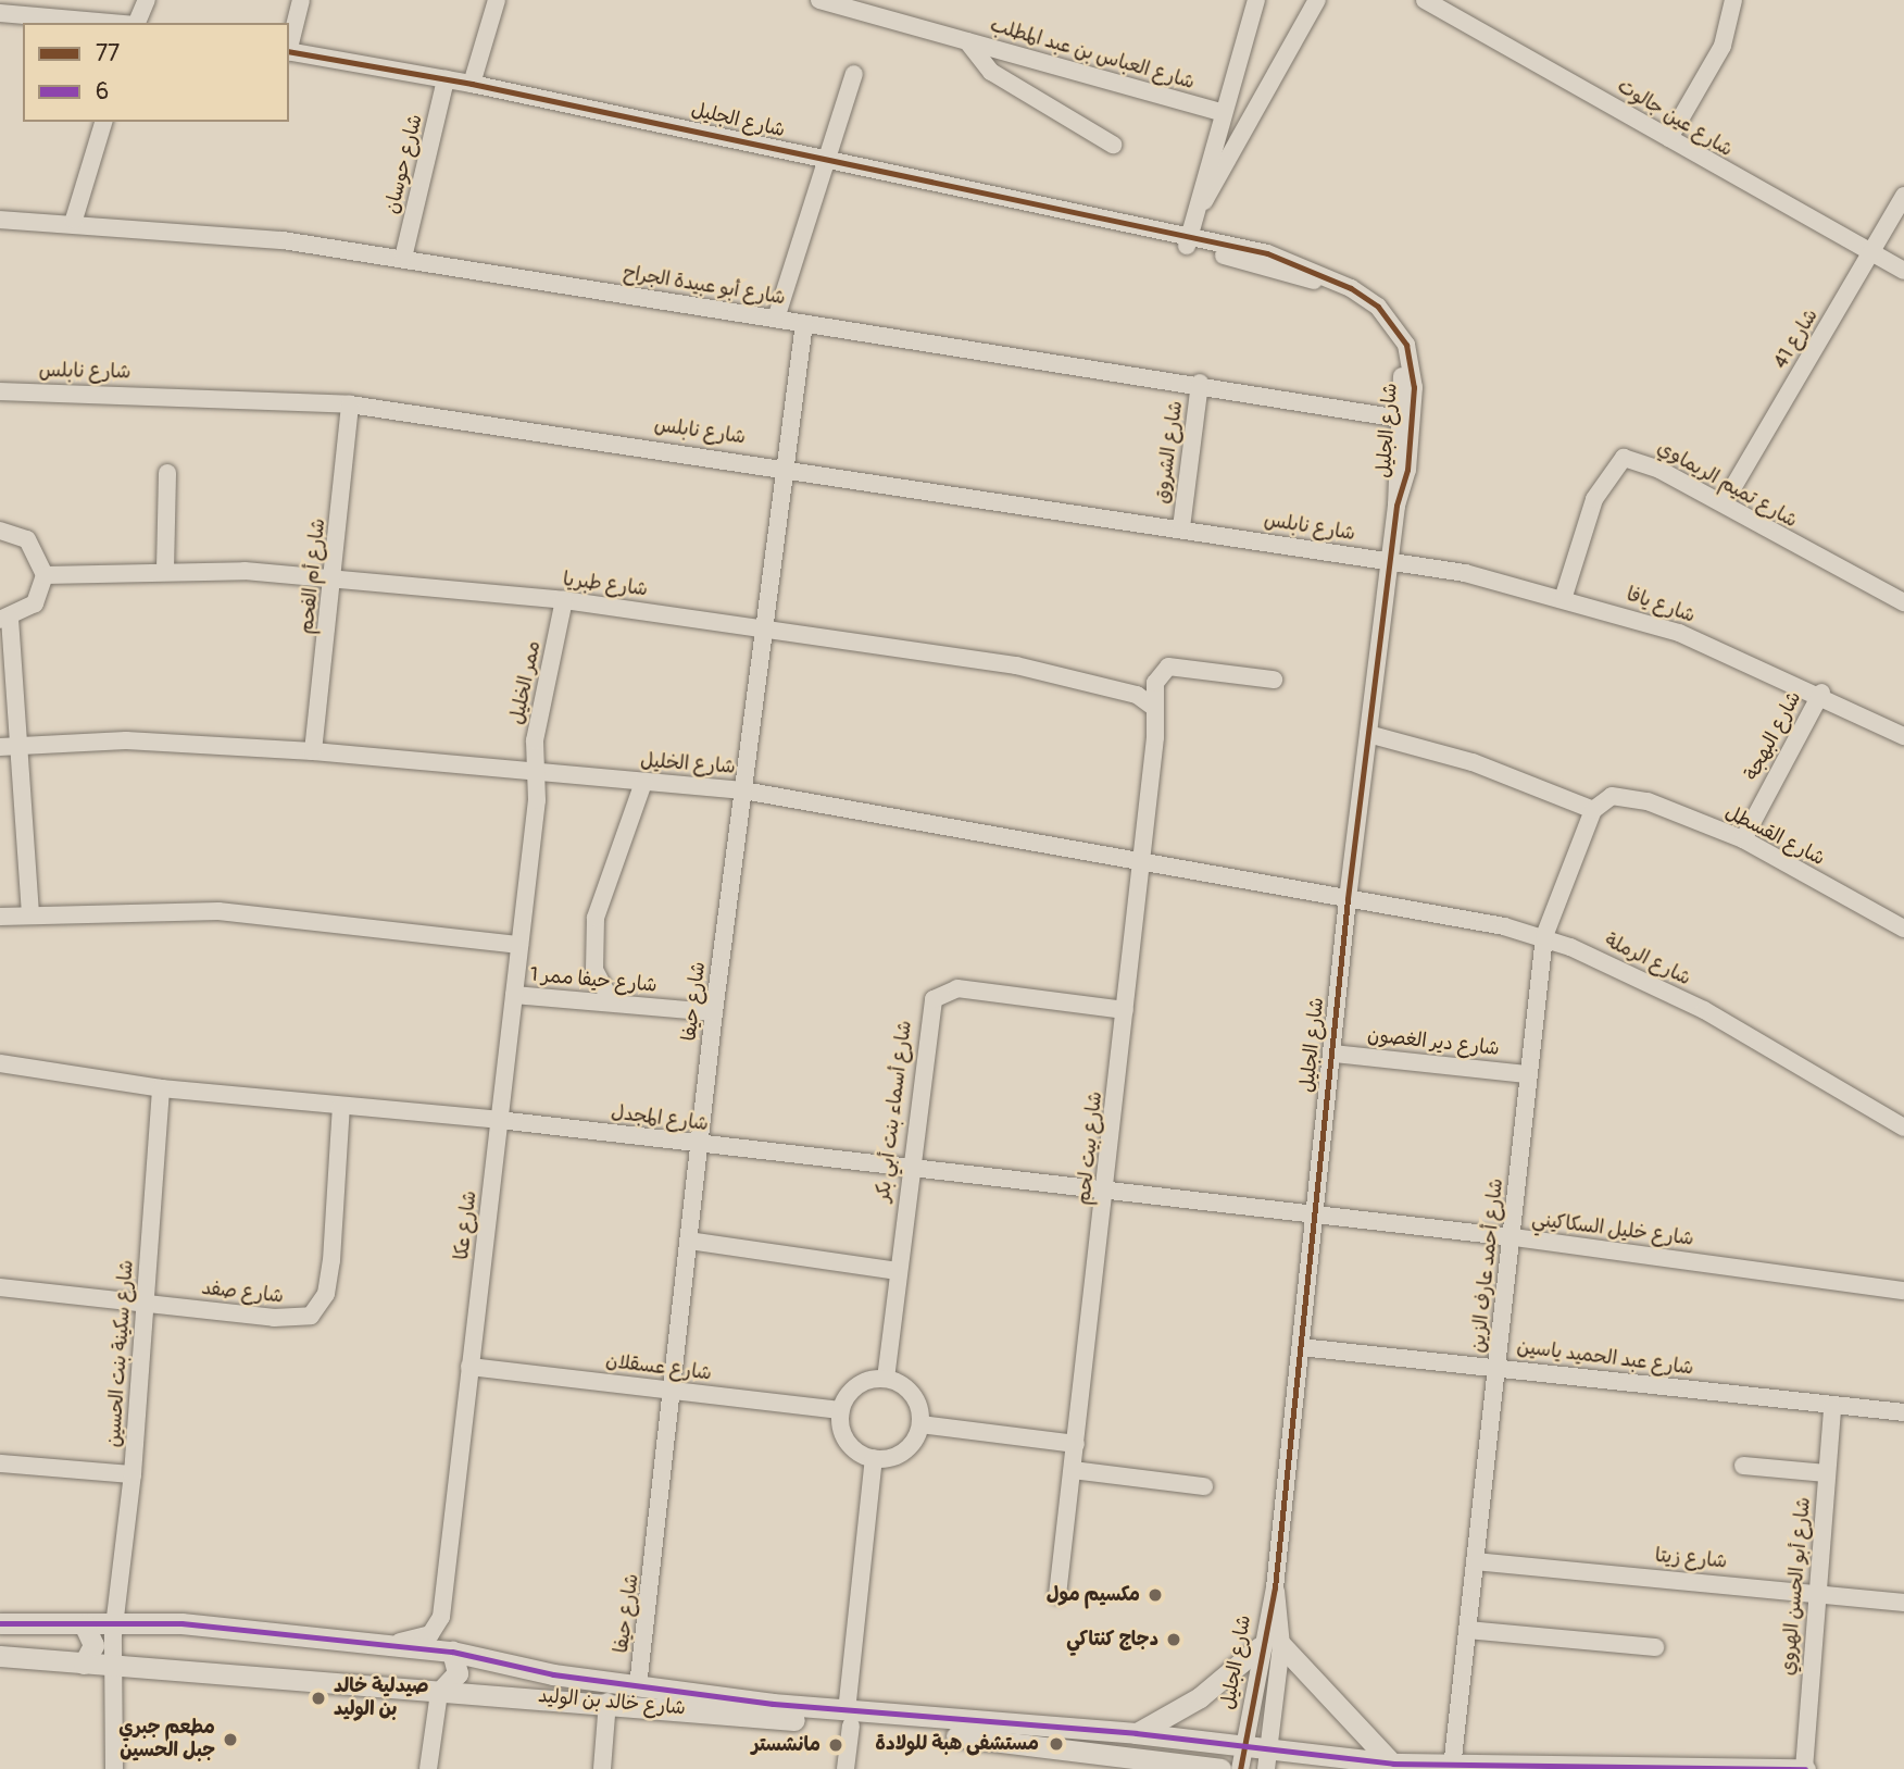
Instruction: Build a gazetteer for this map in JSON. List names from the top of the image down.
{
  "streets": {
    "main road": ["شارع خالد بن الوليد"],
    "street": [
      "شارع العباس بن عبد المطلب",
      "شارع عين جالوت",
      "شارع الجليل",
      "شارع حوسان",
      "شارع أبو عبيدة الجراح",
      "شارع 41",
      "شارع نابلس",
      "شارع الشروق",
      "شارع تميم الريماوي",
      "شارع أم الفحم",
      "شارع طبريا",
      "شارع يافا",
      "ممر الخليل",
      "شارع البهجة",
      "شارع الخليل",
      "شارع القسطل",
      "شارع الرملة",
      "شارع حيفا ممر 1",
      "شارع حيفا",
      "شارع دير الغصون",
      "شارع أسماء بنت أبي بكر",
      "شارع المجدل",
      "شارع بيت لحم",
      "شارع عكا",
      "شارع خليل السكاكيني",
      "شارع أحمد عارف الزين",
      "شارع صفد",
      "شارع سكينة بنت الحسين",
      "شارع عبد الحميد ياسين",
      "شارع عسقلان",
      "شارع زيتا",
      "شارع أبو الحسن الهروي"
    ]
  },
  "crossings": [
    ["شارع عين جالوت", "شارع 41"],
    ["شارع الجليل", "شارع حوسان"],
    ["شارع الجليل", "شارع أبو عبيدة الجراح"],
    ["شارع الجليل", "شارع نابلس"],
    ["شارع الجليل", "شارع يافا"],
    ["شارع الجليل", "شارع الخليل"],
    ["شارع الجليل", "شارع الرملة"],
    ["شارع الجليل", "شارع دير الغصون"],
    ["شارع الجليل", "شارع المجدل"],
    ["شارع الجليل", "شارع خليل السكاكيني"],
    ["شارع الجليل", "شارع عبد الحميد ياسين"],
    ["شارع الجليل", "شارع خالد بن الوليد"],
    ["شارع حوسان", "شارع أبو عبيدة الجراح"],
    ["شارع أبو عبيدة الجراح", "شارع الشروق"],
    ["شارع أبو عبيدة الجراح", "شارع حيفا"],
    ["شارع 41", "شارع تميم الريماوي"],
    ["شارع نابلس", "شارع الشروق"],
    ["شارع نابلس", "شارع أم الفحم"],
    ["شارع نابلس", "شارع يافا"],
    ["شارع نابلس", "شارع حيفا"],
    ["شارع تميم الريماوي", "شارع يافا"],
    ["شارع أم الفحم", "شارع طبريا"],
    ["شارع أم الفحم", "شارع الخليل"],
    ["شارع طبريا", "ممر الخليل"],
    ["شارع طبريا", "شارع حيفا"],
    ["شارع طبريا", "شارع بيت لحم"],
    ["شارع يافا", "شارع البهجة"],
    ["ممر الخليل", "شارع الخليل"],
    ["ممر الخليل", "شارع عكا"],
    ["شارع البهجة", "شارع القسطل"],
    ["شارع الخليل", "شارع الرملة"],
    ["شارع الخليل", "شارع حيفا"],
    ["شارع الخليل", "شارع بيت لحم"],
    ["شارع الخليل", "شارع عكا"],
    ["شارع القسطل", "شارع أحمد عارف الزين"],
    ["شارع الرملة", "شارع أحمد عارف الزين"],
    ["شارع حيفا ممر 1", "شارع حيفا"],
    ["شارع حيفا ممر 1", "شارع عكا"],
    ["شارع حيفا", "شارع المجدل"],
    ["شارع حيفا", "شارع عسقلان"],
    ["شارع حيفا", "شارع خالد بن الوليد"],
    ["شارع دير الغصون", "شارع أحمد عارف الزين"],
    ["شارع أسماء بنت أبي بكر", "شارع المجدل"],
    ["شارع أسماء بنت أبي بكر", "شارع بيت لحم"],
    ["شارع أسماء بنت أبي بكر", "شارع عسقلان"],
    ["شارع المجدل", "شارع بيت لحم"],
    ["شارع المجدل", "شارع عكا"],
    ["شارع المجدل", "شارع خليل السكاكيني"],
    ["شارع المجدل", "شارع صفد"],
    ["شارع المجدل", "شارع سكينة بنت الحسين"],
    ["شارع عكا", "شارع عسقلان"],
    ["شارع عكا", "شارع خالد بن الوليد"],
    ["شارع خليل السكاكيني", "شارع أحمد عارف الزين"],
    ["شارع أحمد عارف الزين", "شارع عبد الحميد ياسين"],
    ["شارع أحمد عارف الزين", "شارع زيتا"],
    ["شارع أحمد عارف الزين", "شارع خالد بن الوليد"],
    ["شارع صفد", "شارع سكينة بنت الحسين"],
    ["شارع سكينة بنت الحسين", "شارع خالد بن الوليد"],
    ["شارع عبد الحميد ياسين", "شارع أبو الحسن الهروي"],
    ["شارع زيتا", "شارع أبو الحسن الهروي"],
    ["شارع أبو الحسن الهروي", "شارع خالد بن الوليد"]
  ],
  "places": [
    "مكسيم مول",
    "دجاج كنتاكي",
    "صيدلية خالد بن الوليد",
    "مطعم جبري جبل الحسين",
    "مستشفى هبة للولادة",
    "مانشستر"
  ],
  "lines": ["transit line 77", "transit line 6"],
  "legend": ["77", "6"]
}
